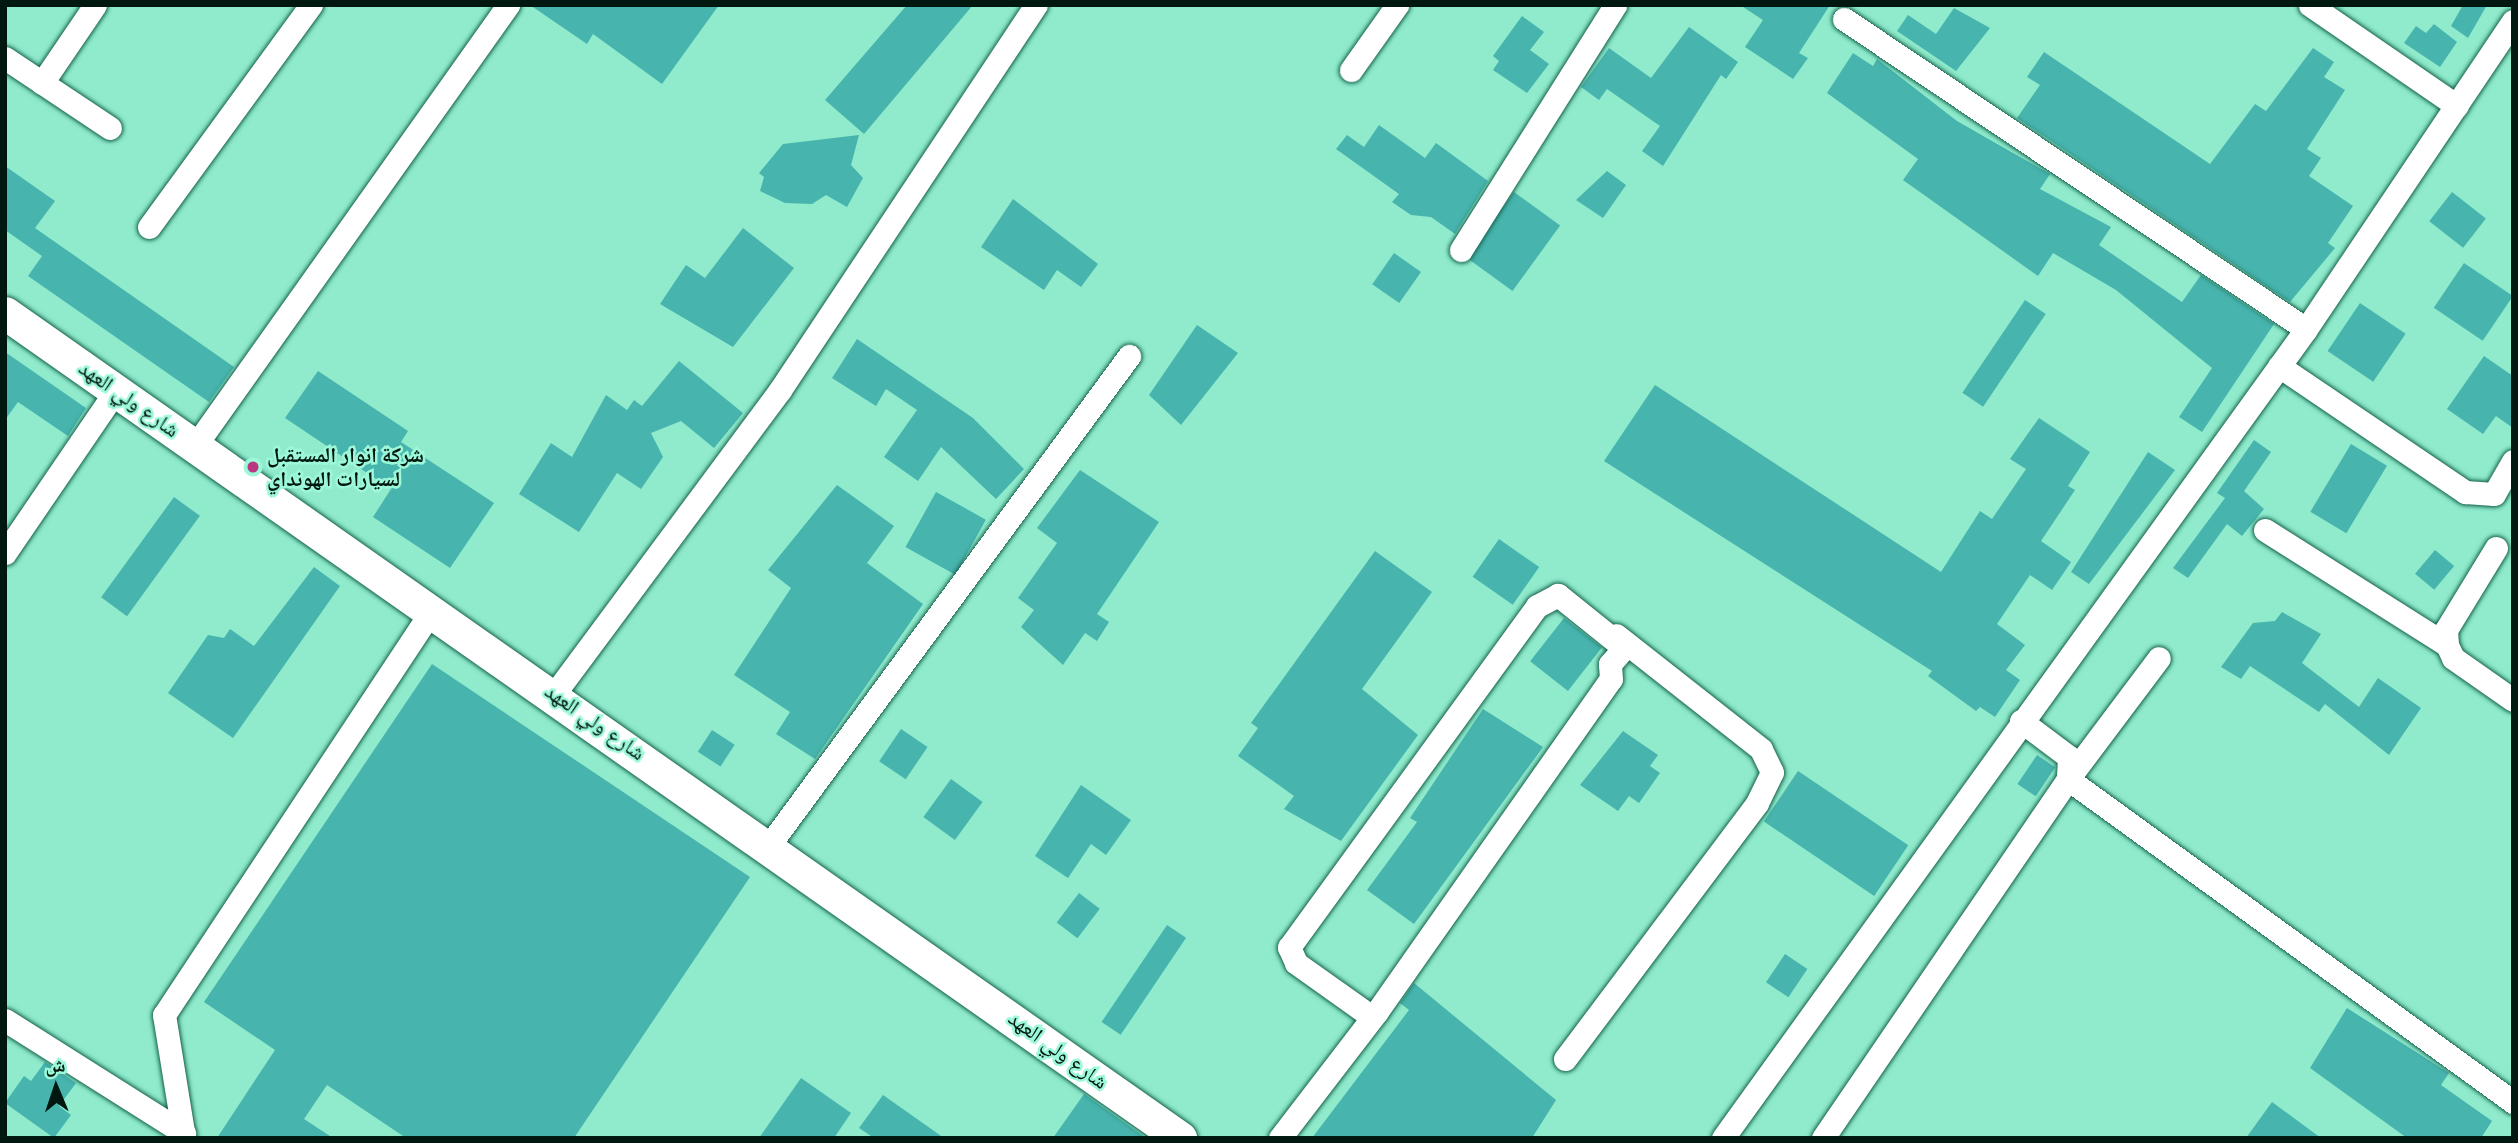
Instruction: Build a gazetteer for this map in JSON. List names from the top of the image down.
{
  "streets": {
    "main road": ["شارع ولي العهد"]
  },
  "places": ["شركة انوار المستقبل لسيارات الهونداي"],
  "north": "top"
}
